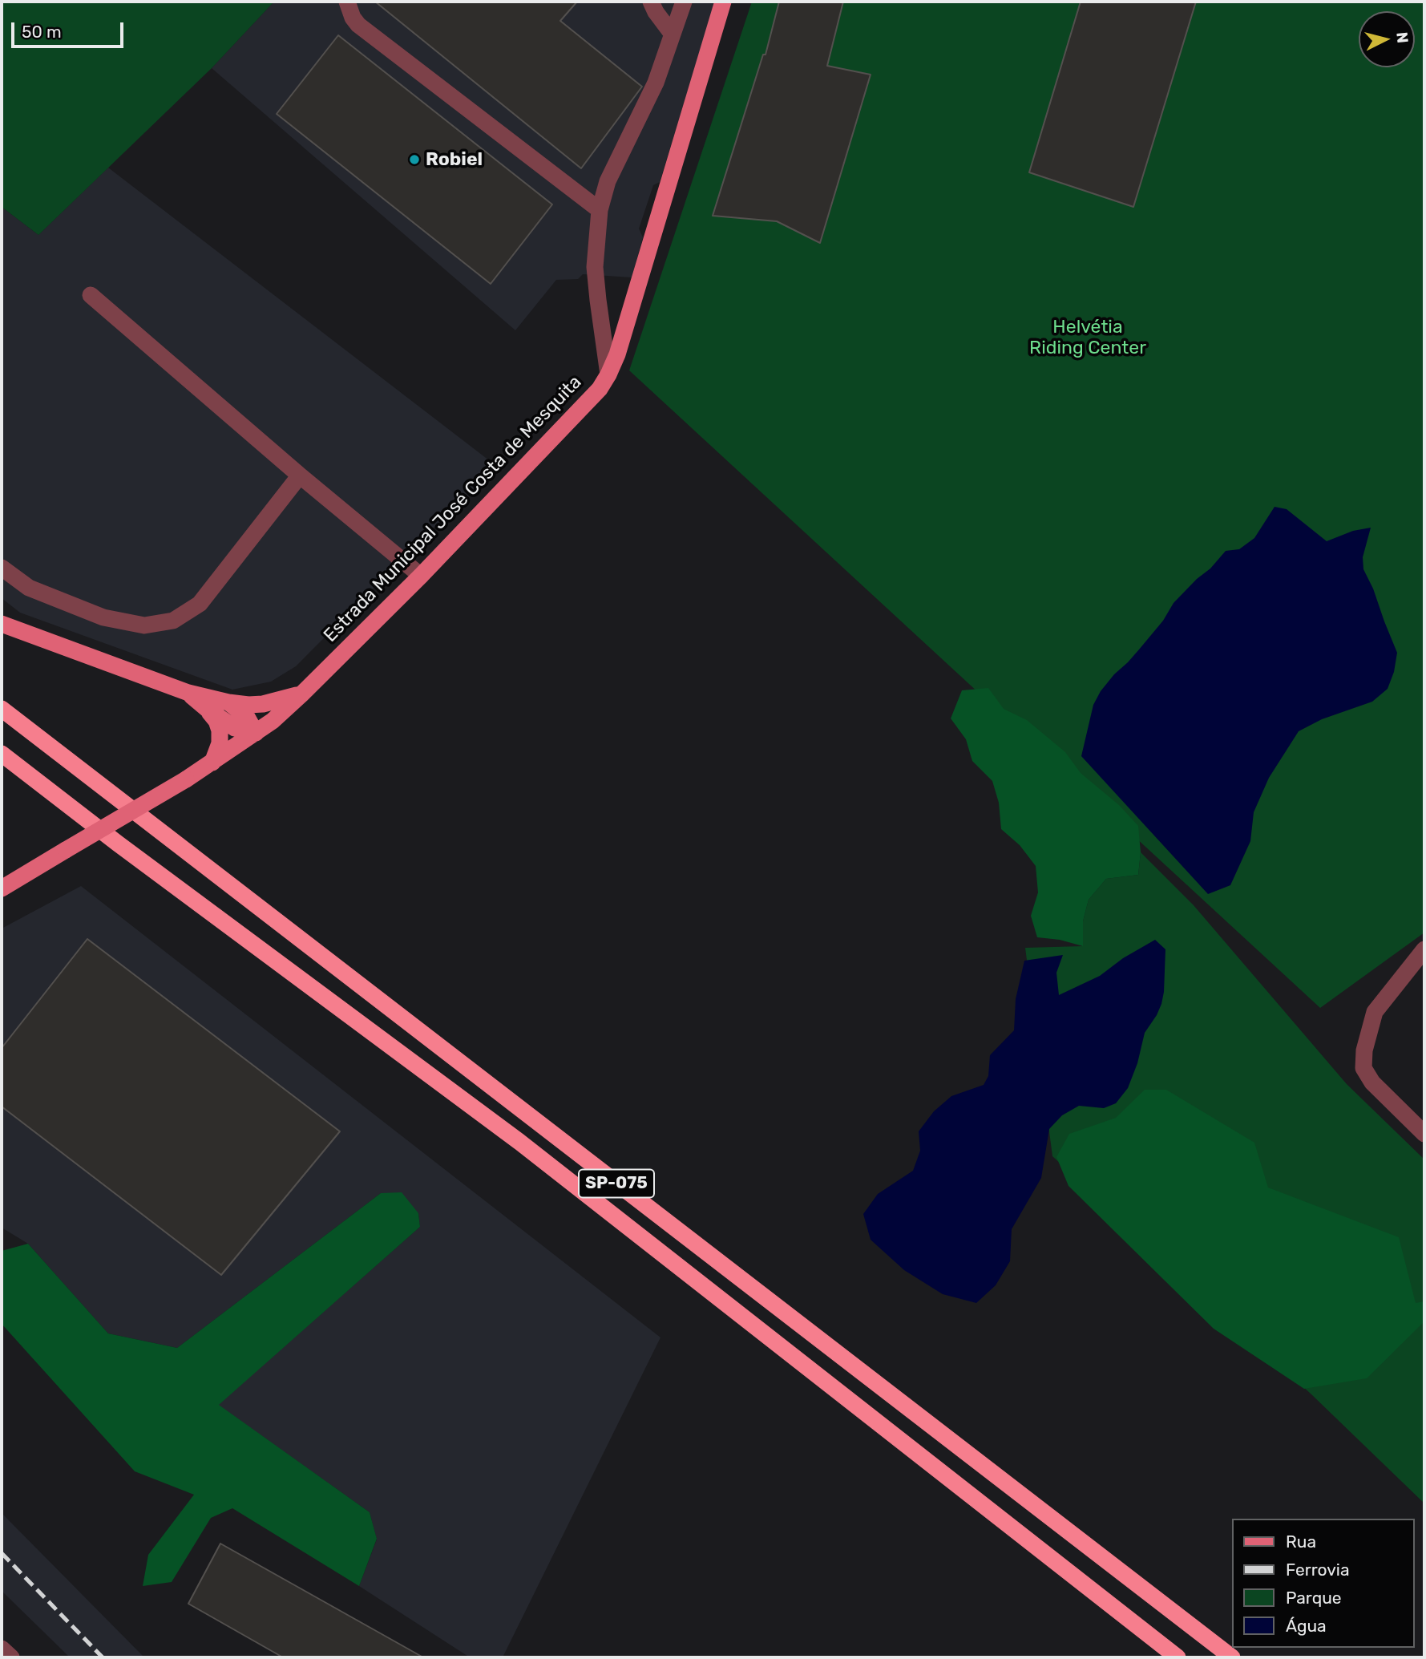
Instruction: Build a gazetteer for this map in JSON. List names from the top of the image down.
{
  "streets": {
    "highway": ["SP-075"],
    "main road": ["Estrada Municipal José Costa de Mesquita"]
  },
  "parks": ["Helvétia Riding Center"],
  "places": ["Robiel"],
  "legend": [
    "Rua",
    "Ferrovia",
    "Parque",
    "Água"
  ],
  "scale_bar": "50 m",
  "north": "right"
}
